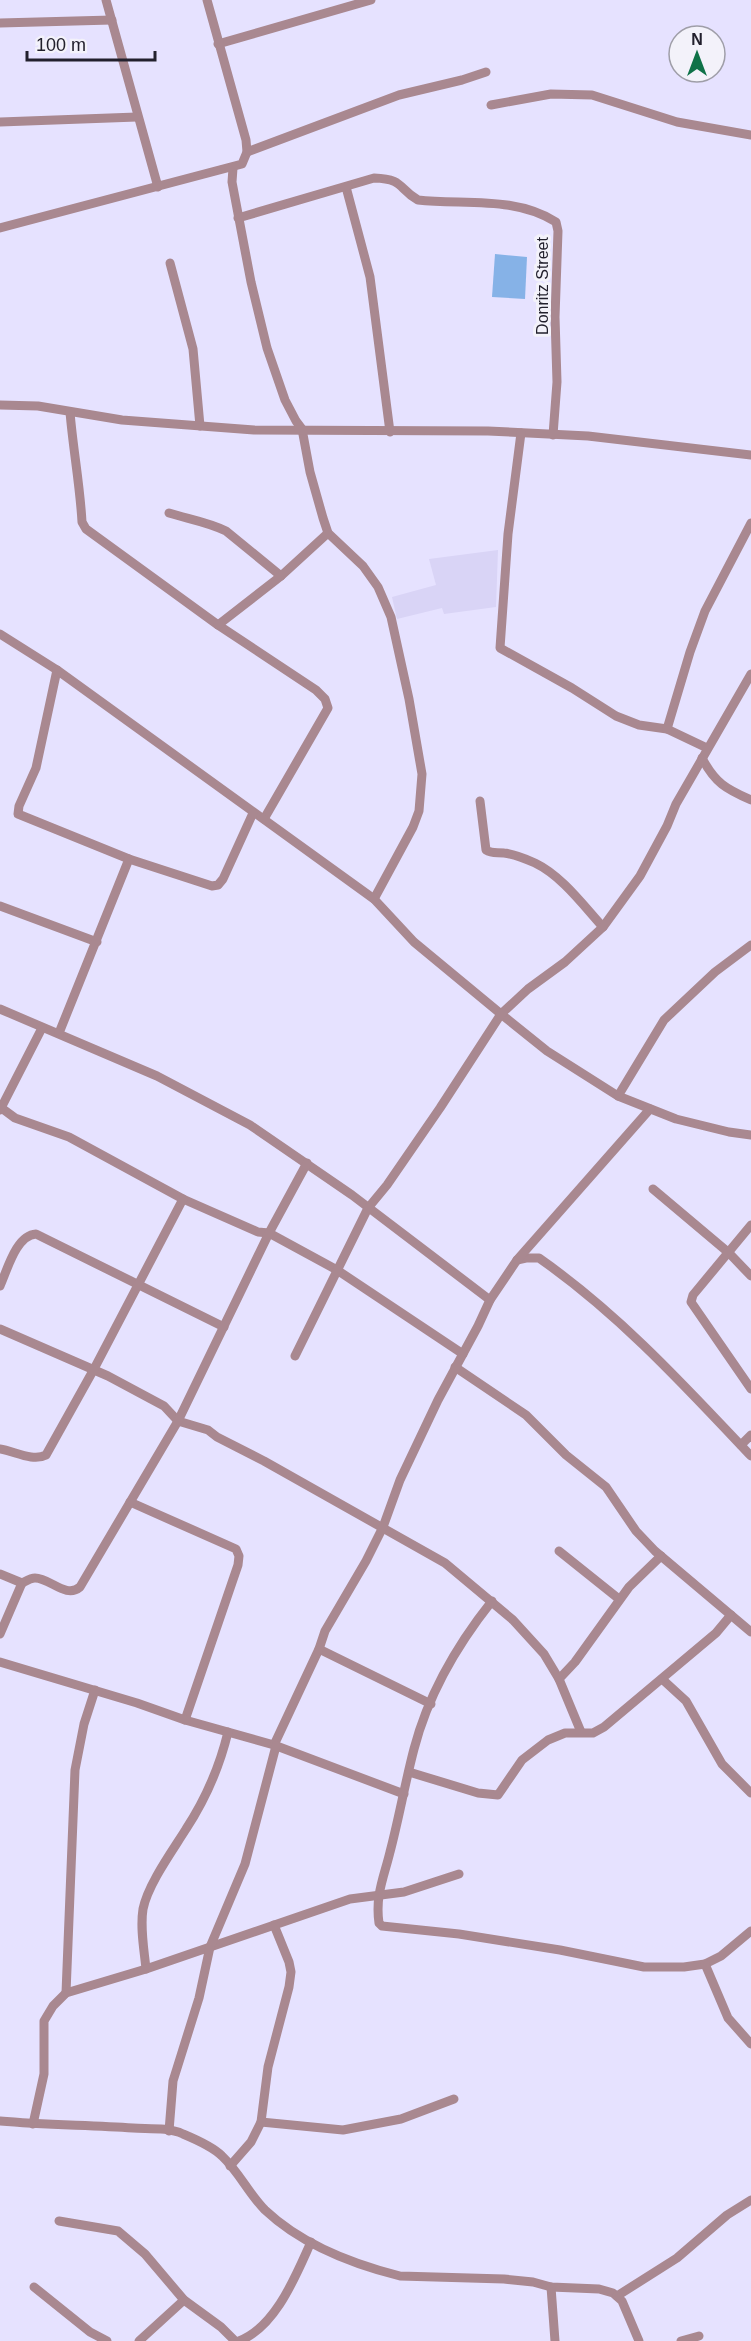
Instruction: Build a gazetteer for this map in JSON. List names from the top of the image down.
{
  "streets": {
    "street": ["Donritz Street"]
  },
  "scale_bar": "100 m",
  "north": "top"
}
